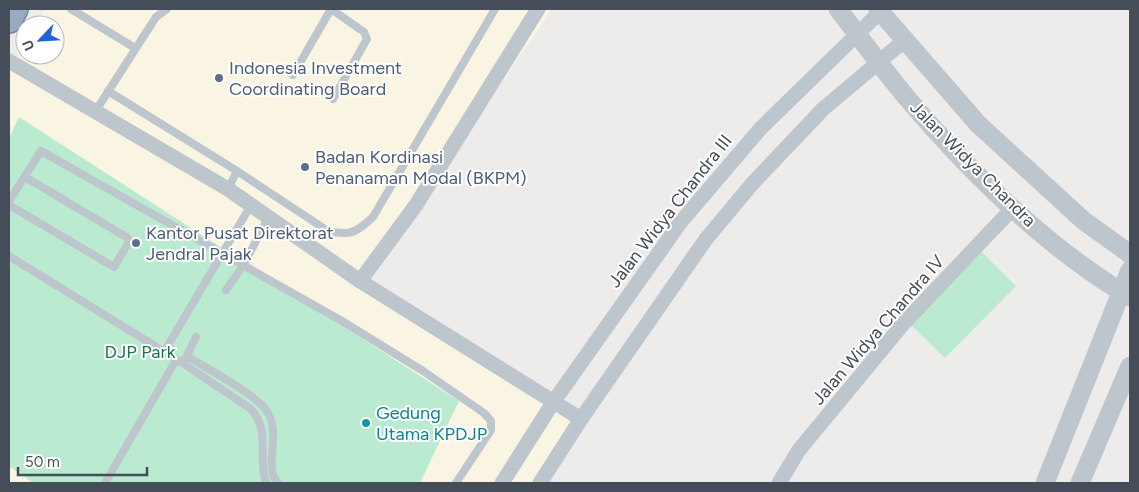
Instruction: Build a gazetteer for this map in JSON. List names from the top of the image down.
{
  "streets": {
    "street": ["Jalan Widya Chandra", "Jalan Widya Chandra III", "Jalan Widya Chandra IV"]
  },
  "crossings": [
    ["Jalan Widya Chandra", "Jalan Widya Chandra III"],
    ["Jalan Widya Chandra", "Jalan Widya Chandra IV"]
  ],
  "parks": ["DJP Park"],
  "places": [
    "Indonesia Investment Coordinating Board",
    "Badan Kordinasi Penanaman Modal (BKPM)",
    "Kantor Pusat Direktorat Jendral Pajak",
    "Gedung Utama KPDJP"
  ],
  "scale_bar": "50 m",
  "north": "bottom left"
}
